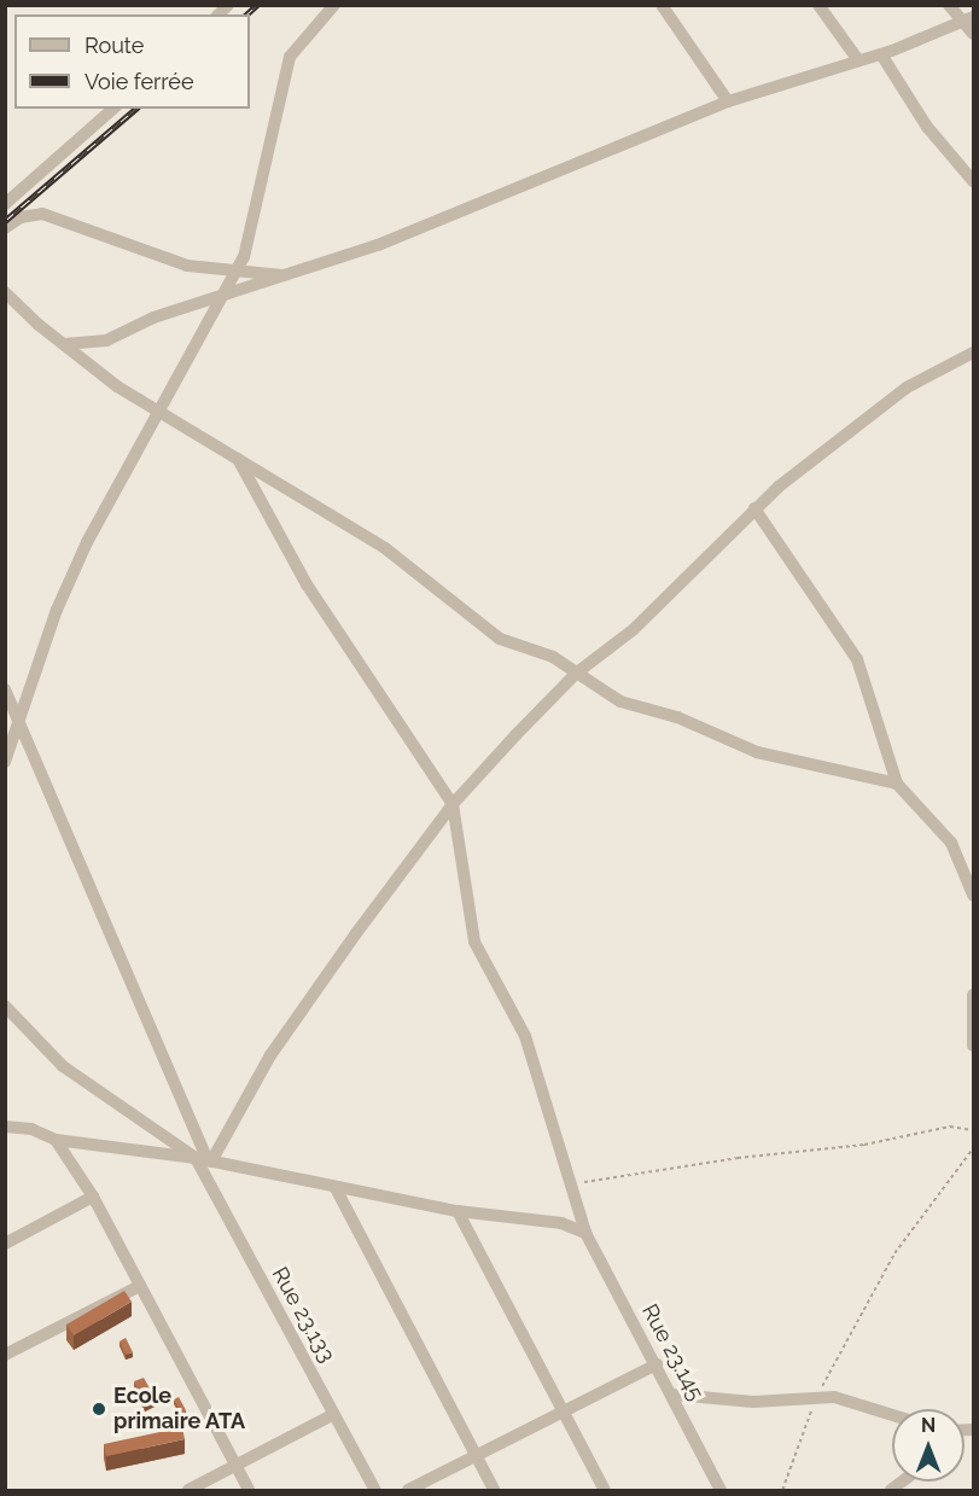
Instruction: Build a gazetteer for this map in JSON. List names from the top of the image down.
{
  "streets": {
    "street": ["Rue 23.133", "Rue 23.145"]
  },
  "places": ["Ecole primaire ATA"],
  "legend": ["Route", "Voie ferrée"],
  "north": "top"
}
